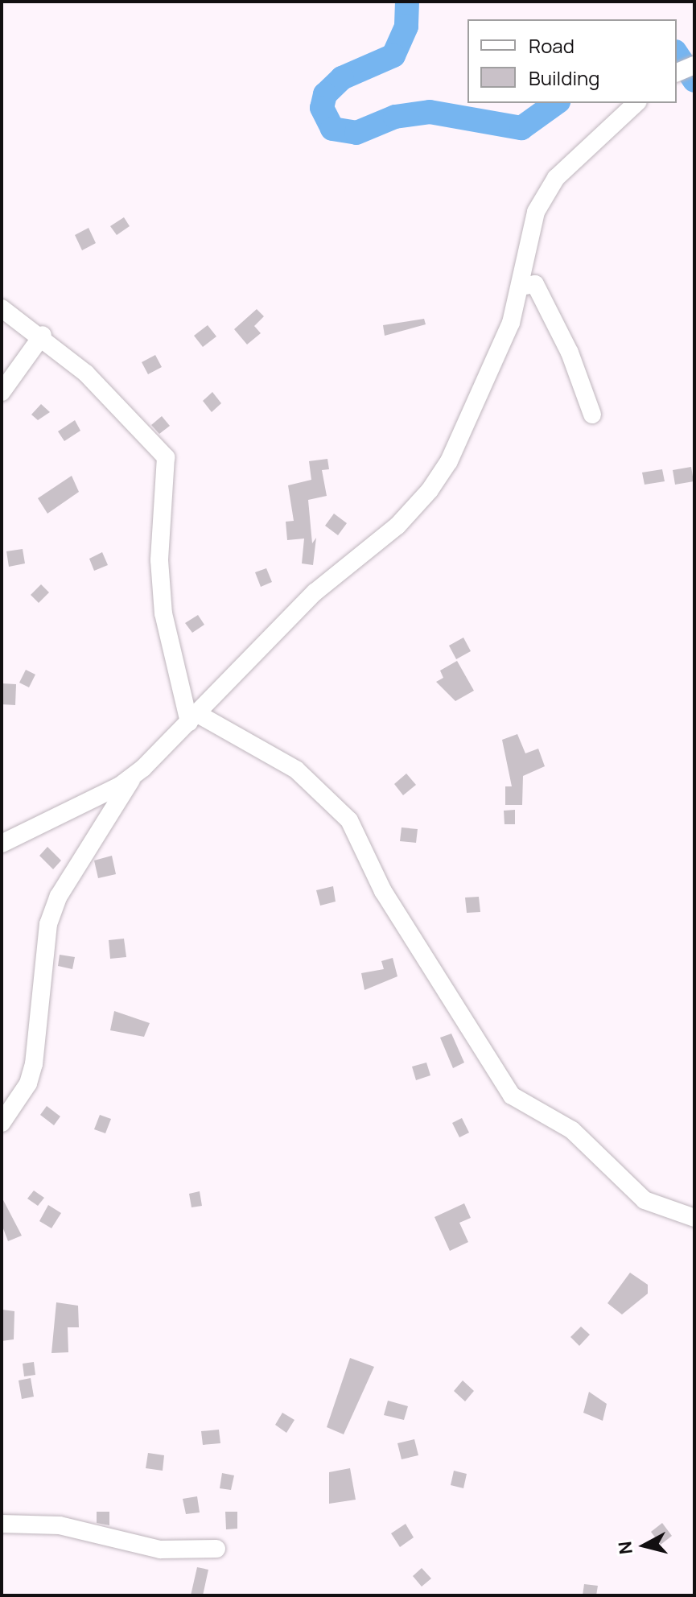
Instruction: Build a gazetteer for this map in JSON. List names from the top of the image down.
{
  "legend": ["Road", "Building"],
  "north": "left"
}
